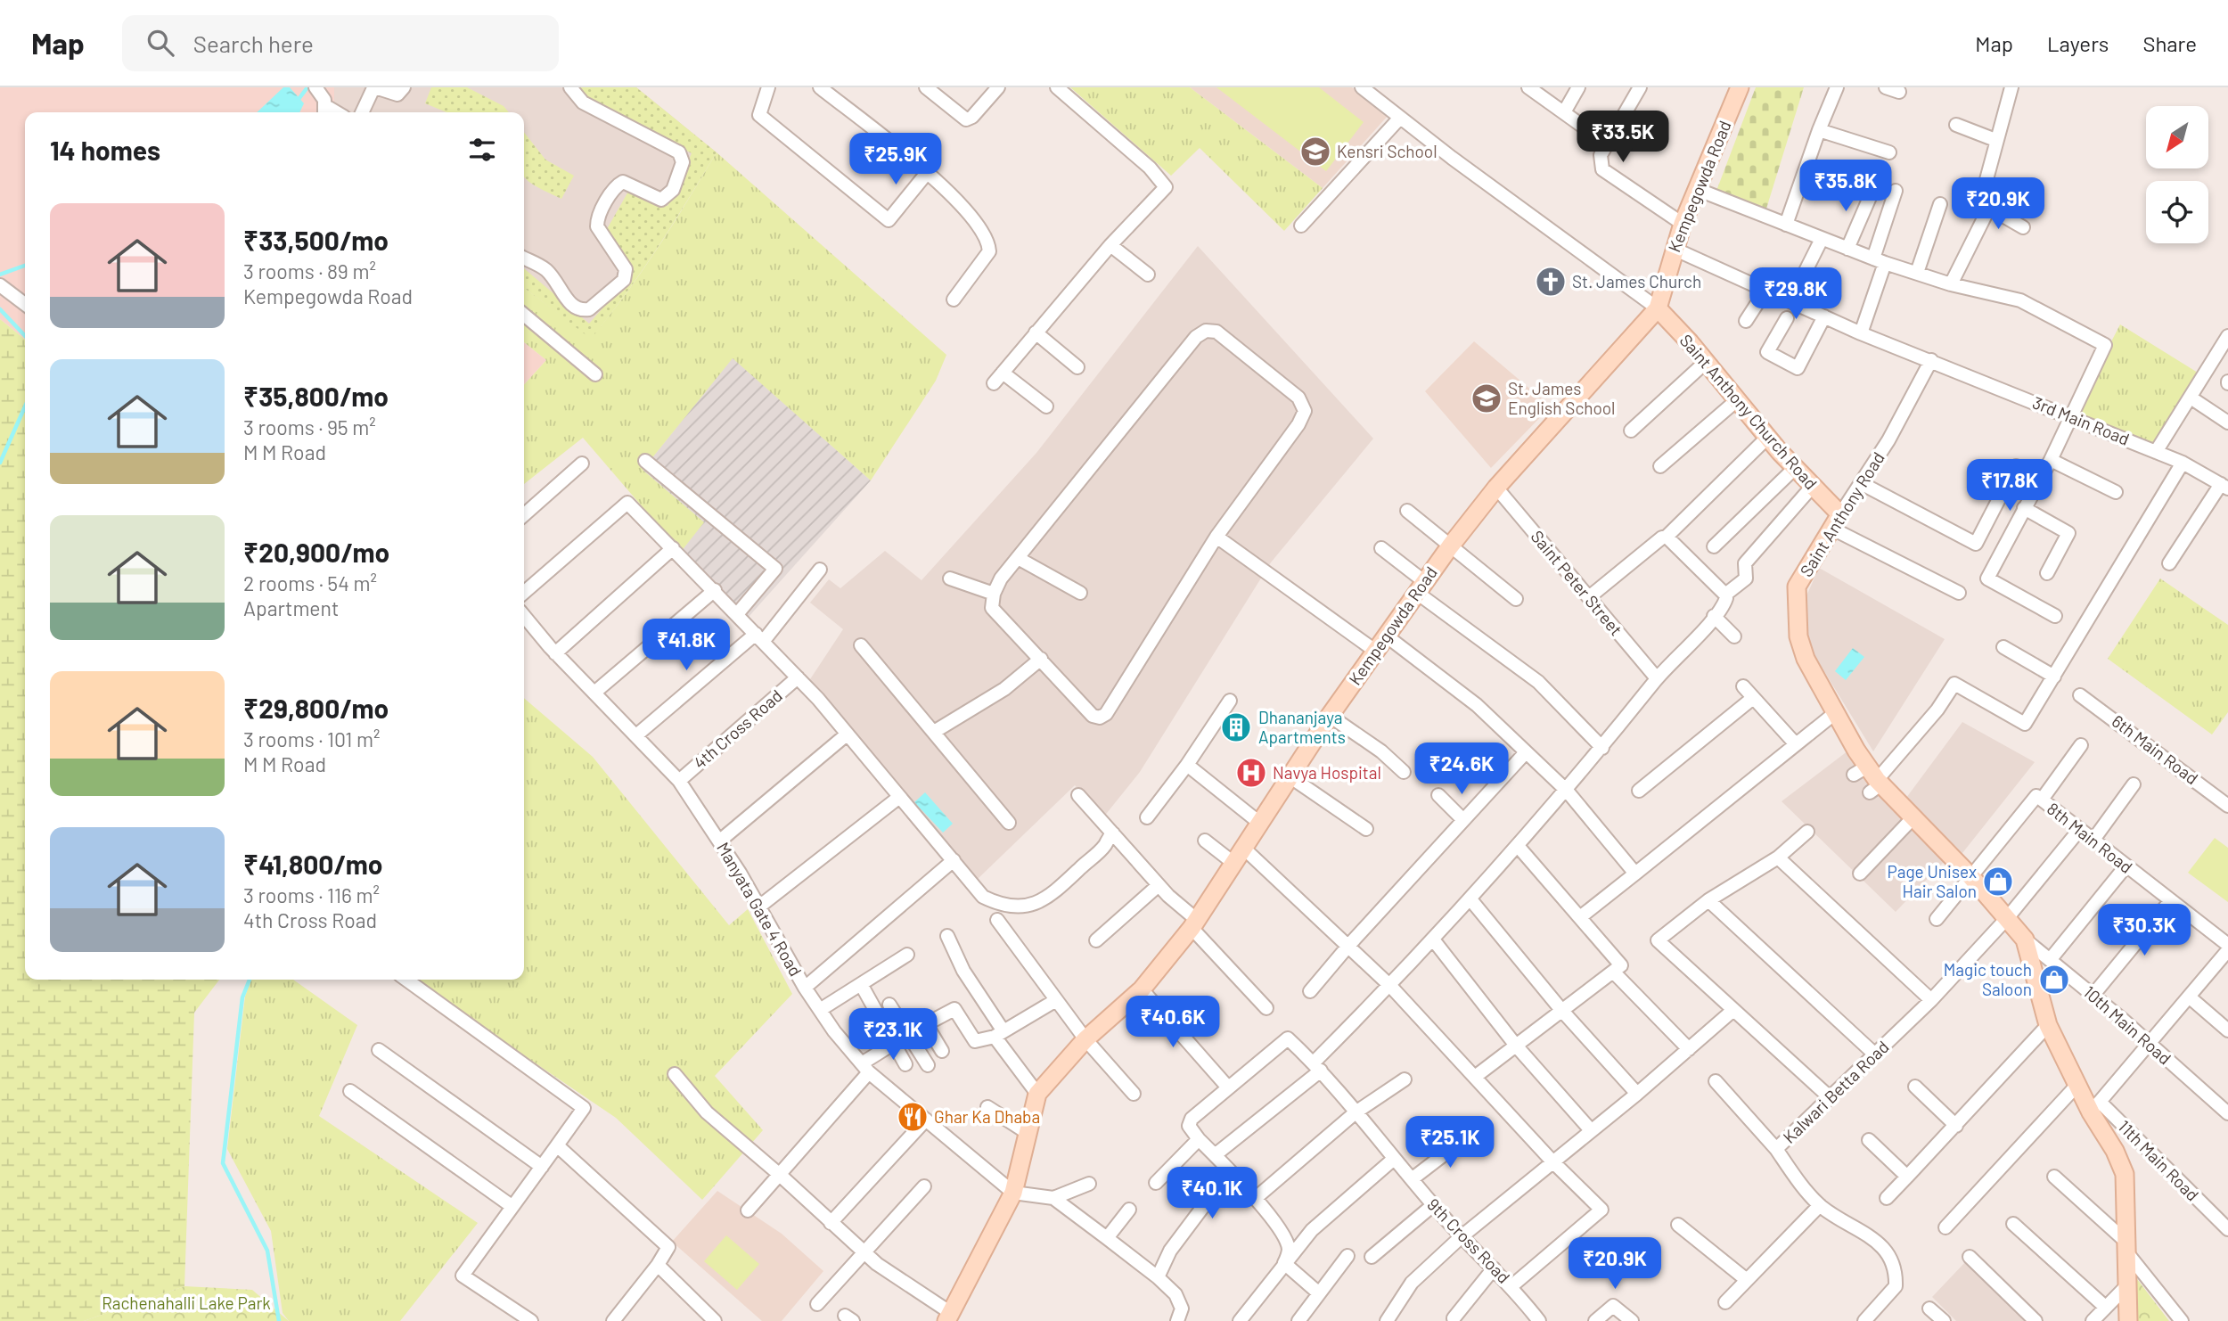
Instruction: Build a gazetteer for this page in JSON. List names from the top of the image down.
{
  "streets": {
    "street": [
      "Kempegowda Road",
      "Saint Anthony Church Road",
      "3rd Main Road",
      "Saint Anthony Road",
      "Saint Peter Street",
      "4th Cross Road",
      "6th Main Road",
      "8th Main Road",
      "Manyata Gate 4 Road",
      "10th Main Road",
      "Kalwari Betta Road",
      "11th Main Road",
      "9th Cross Road"
    ]
  },
  "crossings": [
    ["Kempegowda Road", "Saint Anthony Church Road"],
    ["Kempegowda Road", "3rd Main Road"],
    ["Kempegowda Road", "Saint Peter Street"],
    ["Kempegowda Road", "Manyata Gate 4 Road"],
    ["Saint Anthony Church Road", "Saint Anthony Road"],
    ["3rd Main Road", "Saint Anthony Road"],
    ["Saint Anthony Road", "10th Main Road"],
    ["Saint Anthony Road", "Kalwari Betta Road"],
    ["Saint Anthony Road", "11th Main Road"],
    ["4th Cross Road", "Manyata Gate 4 Road"],
    ["8th Main Road", "Kalwari Betta Road"]
  ],
  "parks": ["Rachenahalli Lake Park"],
  "places": {
    "school or university": ["Kensri School", "St. James English School"],
    "church": ["St. James Church"],
    "building": ["Dhananjaya Apartments"],
    "hospital": ["Navya Hospital"],
    "shop": ["Page Unisex Hair Salon", "Magic touch Saloon"],
    "restaurant": ["Ghar Ka Dhaba"]
  },
  "north": "bottom left",
  "page": {
    "header": "Map",
    "search": "Search here",
    "nav": ["Map", "Layers", "Share"],
    "price": [
      "₹33.5K",
      "₹25.9K",
      "₹35.8K",
      "₹20.9K",
      "₹29.8K",
      "₹17.8K",
      "₹41.8K",
      "₹24.6K",
      "₹30.3K",
      "₹40.6K",
      "₹23.1K",
      "₹25.1K",
      "₹40.1K",
      "₹20.9K"
    ],
    "heading": "14 homes",
    "list": [
      {
        "name": "₹33,500/mo",
        "note": "3 rooms · 89 m² · Kempegowda Road"
      },
      {
        "name": "₹35,800/mo",
        "note": "3 rooms · 95 m² · M M Road"
      },
      {
        "name": "₹20,900/mo",
        "note": "2 rooms · 54 m² · Apartment"
      },
      {
        "name": "₹29,800/mo",
        "note": "3 rooms · 101 m² · M M Road"
      },
      {
        "name": "₹41,800/mo",
        "note": "3 rooms · 116 m² · 4th Cross Road"
      }
    ]
  }
}
